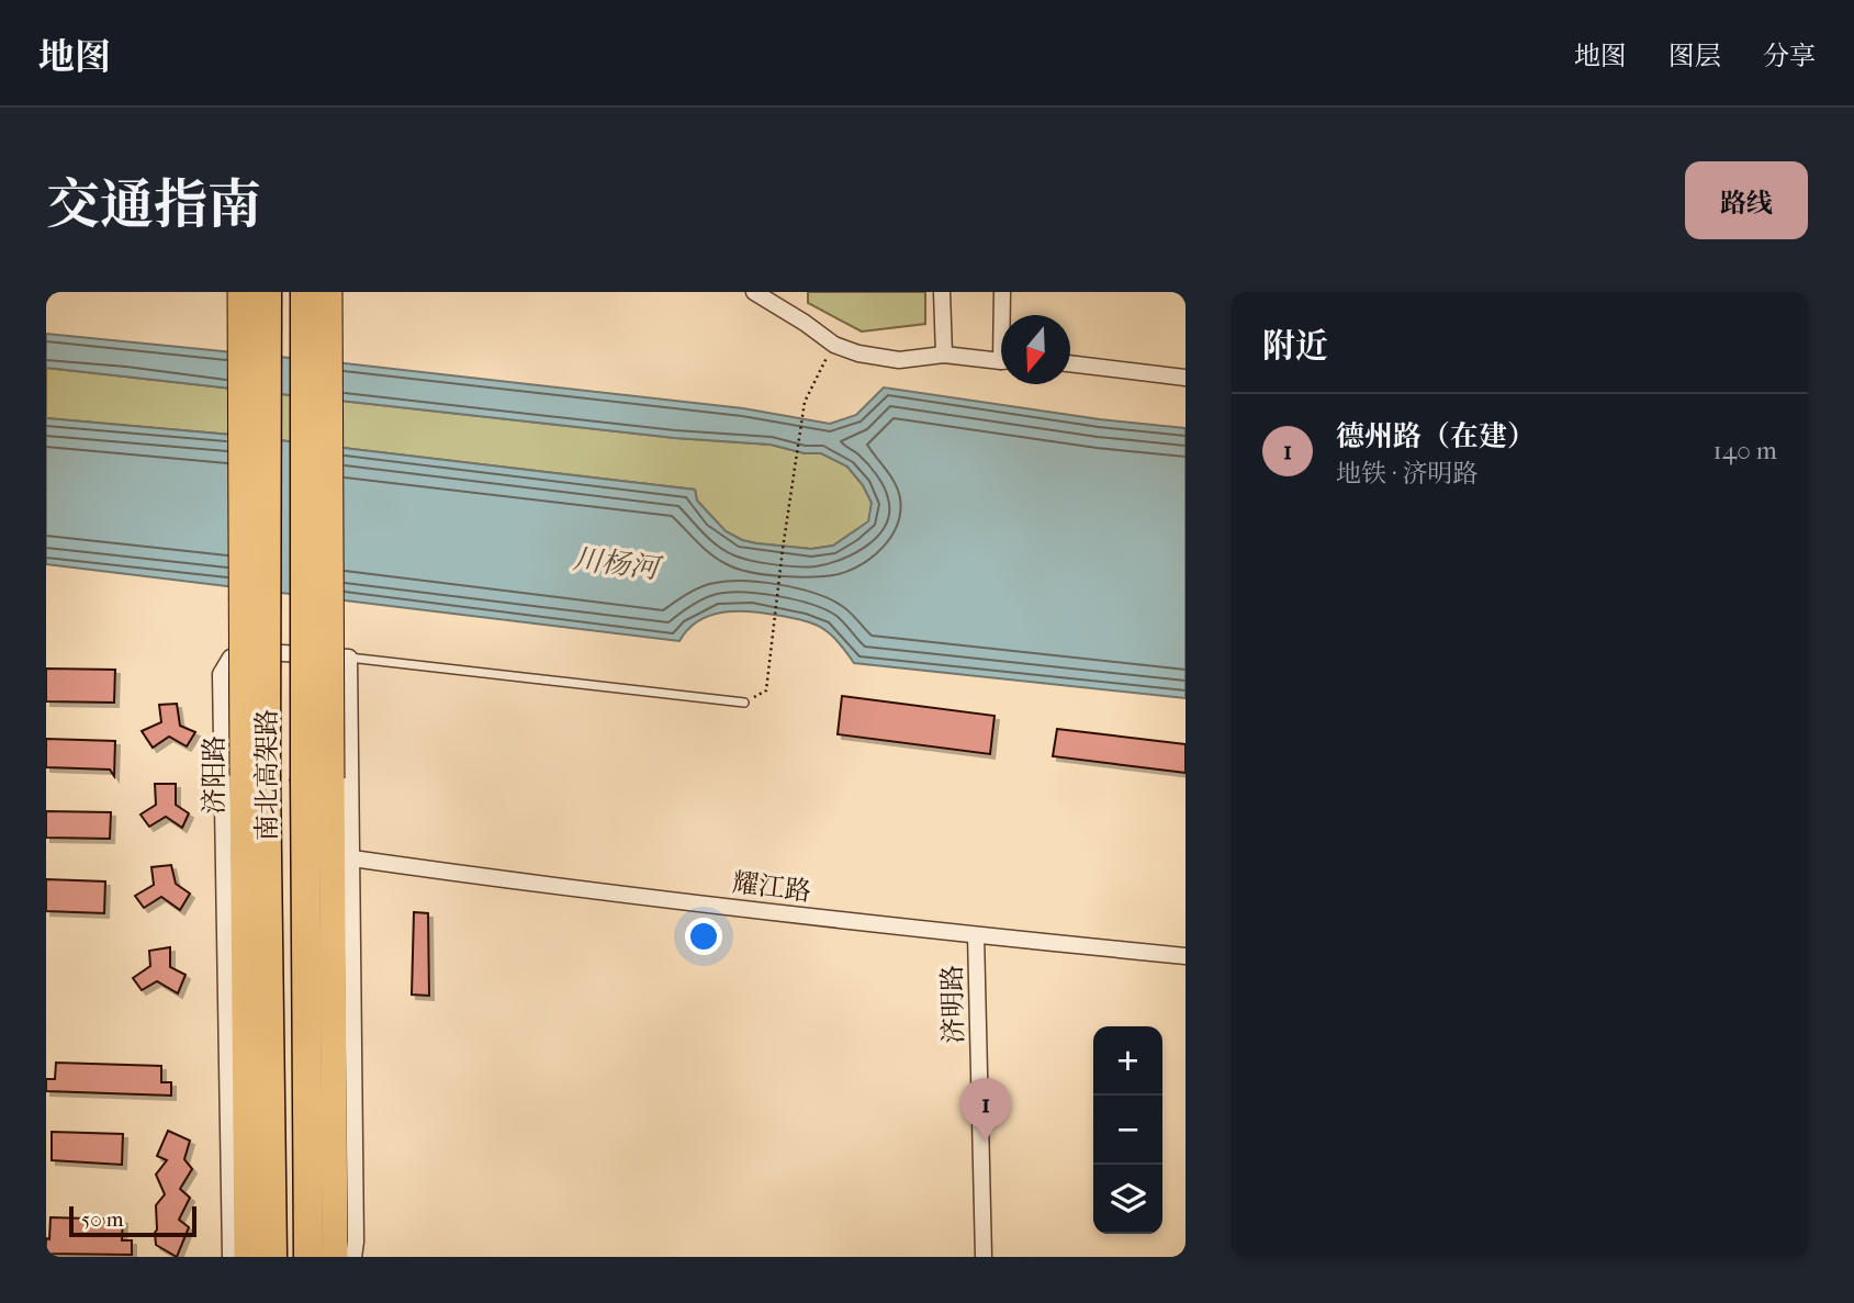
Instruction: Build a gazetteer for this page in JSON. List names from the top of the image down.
{
  "streets": {
    "highway": ["南北高架路"],
    "main road": ["济阳路"],
    "street": ["耀江路", "济明路"]
  },
  "crossings": [
    ["耀江路", "济明路"]
  ],
  "water": ["川杨河"],
  "scale_bar": "50 m",
  "north": "bottom",
  "page": {
    "header": "地图",
    "nav": ["地图", "图层", "分享"],
    "title": "交通指南",
    "buttons": "路线",
    "heading": "附近",
    "list": [
      {
        "mark": "1",
        "name": "德州路（在建）",
        "note": "地铁 · 济明路",
        "value": "140 m"
      }
    ],
    "map_buttons": ["+", "−"],
    "pins": "1",
    "scale": "50 m"
  }
}
